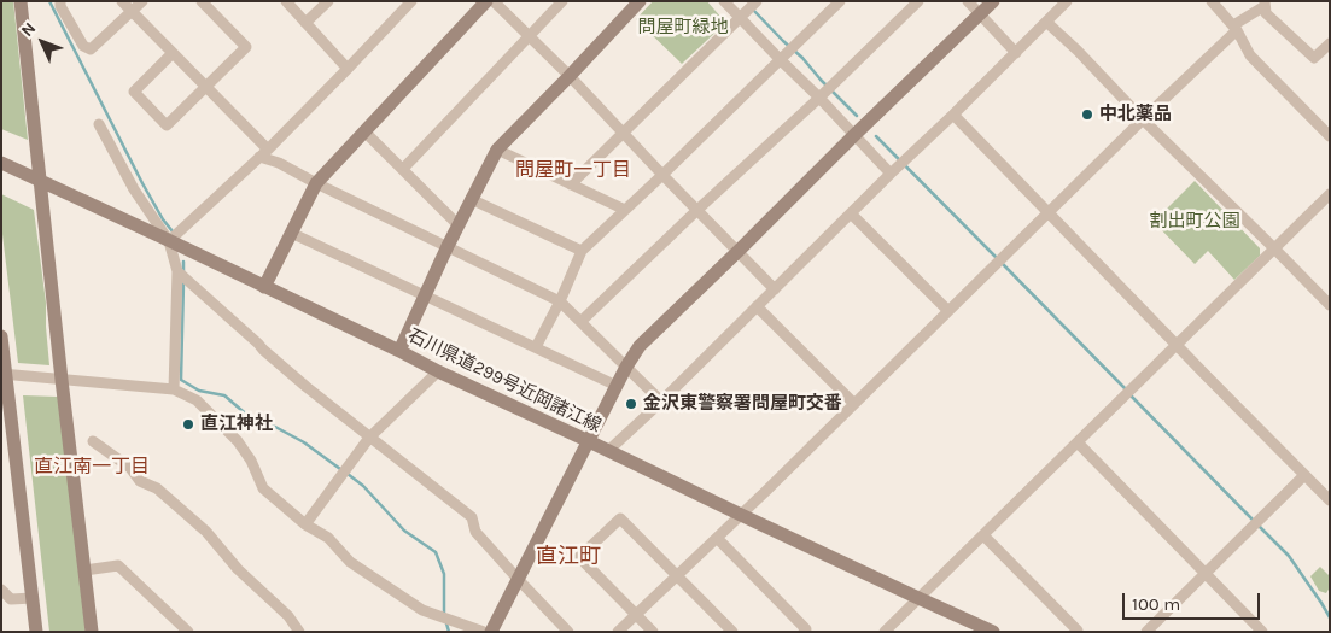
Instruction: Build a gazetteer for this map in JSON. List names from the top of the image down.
{
  "streets": {
    "street": ["石川県道299号近岡諸江線"]
  },
  "districts": ["問屋町一丁目", "直江南一丁目", "直江町"],
  "parks": ["問屋町緑地", "割出町公園"],
  "places": ["中北薬品", "金沢東警察署問屋町交番", "直江神社"],
  "scale_bar": "100 m",
  "north": "top left"
}
